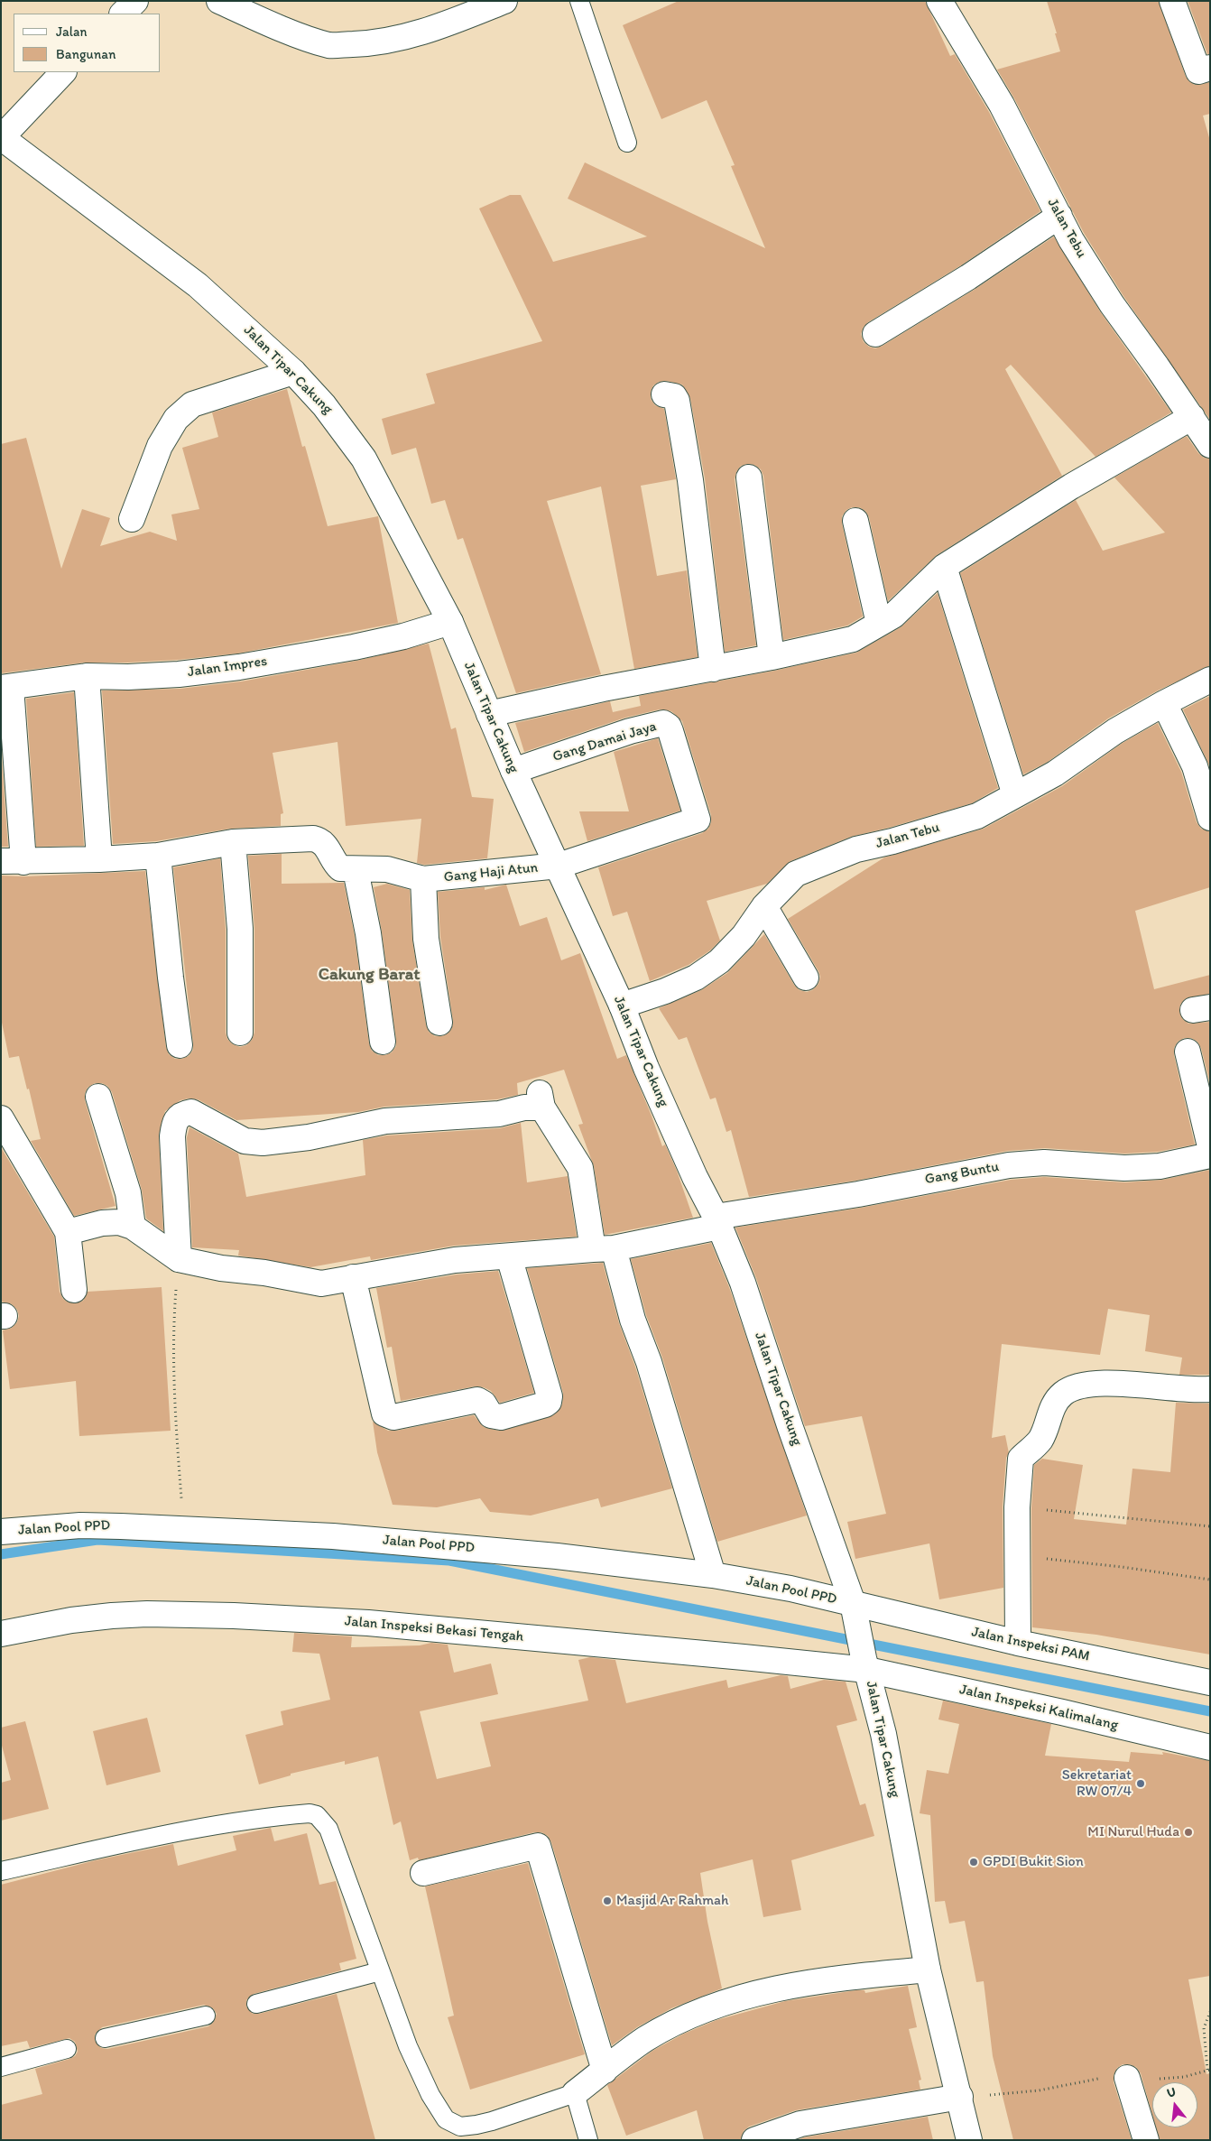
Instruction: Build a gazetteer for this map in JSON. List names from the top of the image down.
{
  "streets": {
    "street": [
      "Jalan Tebu",
      "Jalan Tipar Cakung",
      "Jalan Impres",
      "Gang Damai Jaya",
      "Gang Haji Atun",
      "Gang Buntu",
      "Jalan Pool PPD",
      "Jalan Inspeksi Bekasi Tengah",
      "Jalan Inspeksi PAM",
      "Jalan Inspeksi Kalimalang"
    ]
  },
  "crossings": [
    ["Jalan Tebu", "Jalan Tipar Cakung"],
    ["Jalan Tipar Cakung", "Jalan Impres"],
    ["Jalan Tipar Cakung", "Gang Damai Jaya"],
    ["Jalan Tipar Cakung", "Gang Haji Atun"],
    ["Jalan Tipar Cakung", "Gang Buntu"],
    ["Jalan Tipar Cakung", "Jalan Pool PPD"],
    ["Jalan Tipar Cakung", "Jalan Inspeksi Bekasi Tengah"],
    ["Jalan Tipar Cakung", "Jalan Inspeksi PAM"],
    ["Jalan Tipar Cakung", "Jalan Inspeksi Kalimalang"],
    ["Gang Damai Jaya", "Gang Haji Atun"],
    ["Jalan Pool PPD", "Jalan Inspeksi PAM"],
    ["Jalan Inspeksi Bekasi Tengah", "Jalan Inspeksi Kalimalang"]
  ],
  "districts": ["Cakung Barat"],
  "places": [
    "Sekretariat RW 07/4",
    "MI Nurul Huda",
    "GPDI Bukit Sion",
    "Masjid Ar Rahmah"
  ],
  "legend": ["Jalan", "Bangunan"],
  "north": "top"
}
